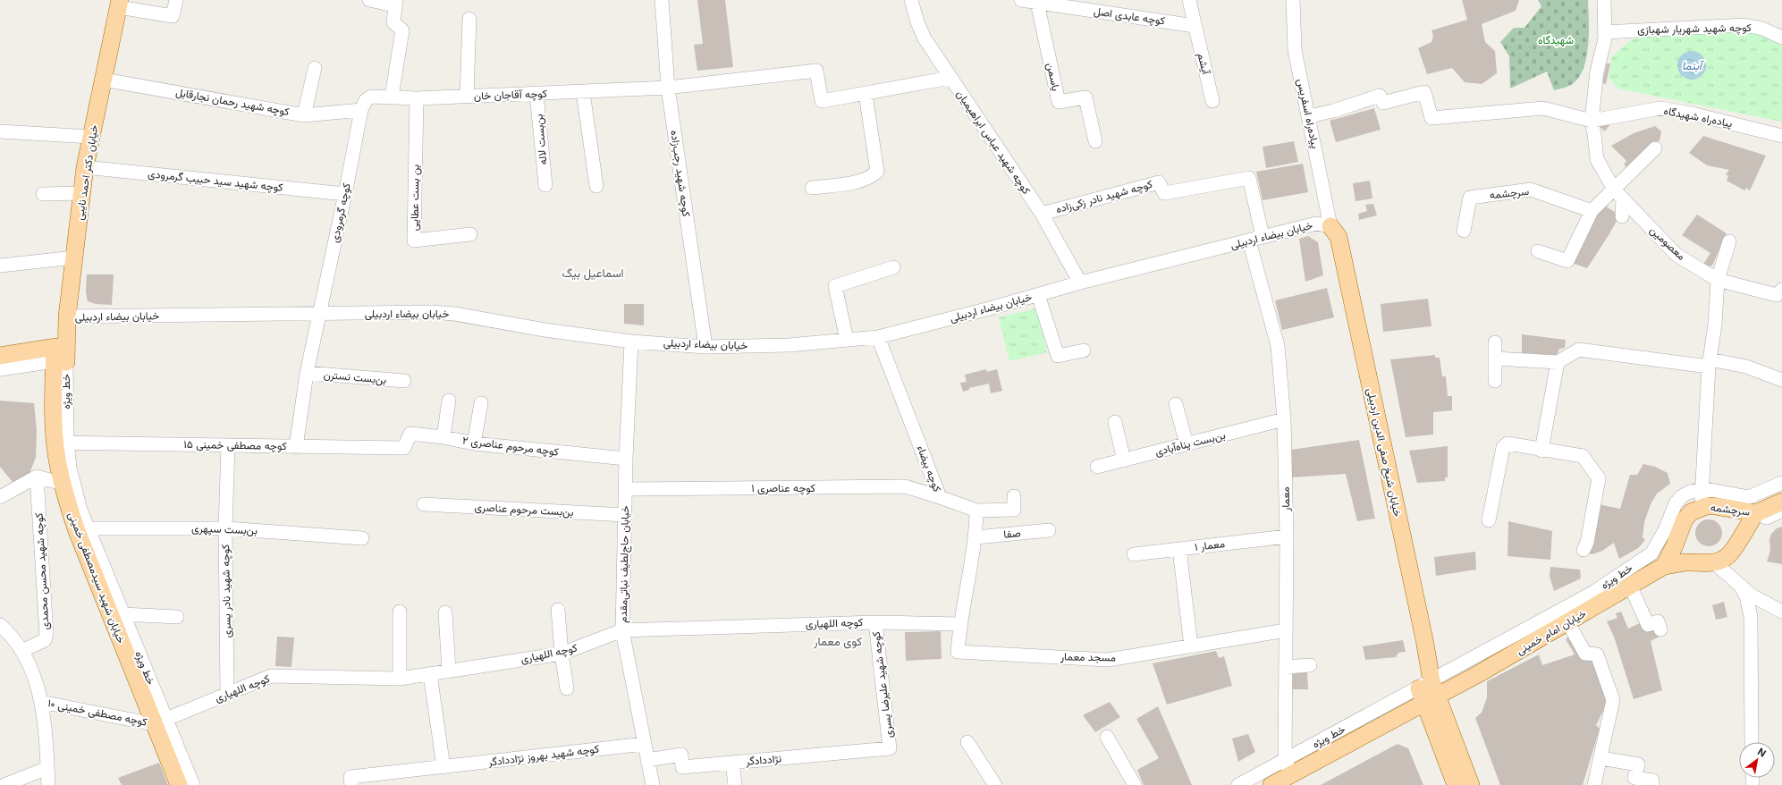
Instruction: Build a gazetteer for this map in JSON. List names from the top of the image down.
{
  "streets": {
    "main road": [
      "خیابان دکتر احمد نایبی",
      "سرچشمه",
      "خیابان شیخ صفی الدین اردبیلی",
      "خیابان شهید سیدمصطفی خمینی",
      "خیابان امام خمینی"
    ],
    "street": [
      "کوچه عابدی اصل",
      "کوچه شهید شهریار شهبازی",
      "آیشم",
      "یاسمن",
      "کوچه آقاجان خان",
      "کوچه شهید رحمان نجارقابل",
      "پیاده‌راه اسفریس",
      "پیاده‌راه شهیدگاه",
      "بن‌بست لاله",
      "کوچه شهید عباس ابراهیمیان",
      "کوچه شهید رجب‌زاده",
      "کوچه شهید سید حبیب گرمرودی",
      "کوچه شهید نادر زکی‌زاده",
      "بن بست عطایی",
      "کوچه گرمرودی",
      "خیابان بیضاء اردبیلی",
      "معصومین",
      "بن‌بست نسترن",
      "خط ویژه",
      "بن‌بست پناه‌آبادی",
      "کوچه مصطفی خمینی ۱۵",
      "کوچه مرحوم عناصری ۲",
      "کوچه بیضاء",
      "کوچه عناصری ۱",
      "معمار",
      "بن‌بست مرحوم عناصری",
      "بن‌بست سپهری",
      "صفا",
      "معمار ۱",
      "خیابان حاج‌لطیف نباتی‌مقدم",
      "کوچه شهید محسن محمدی",
      "کوچه شهید نادر یسری",
      "کوچه اللهیاری",
      "مسجد معمار",
      "کوچه شهید علیرضا یسری",
      "کوچه مصطفی خمینی ۱۰",
      "کوچه شهید بهروز نژاددادگر",
      "نژاددادگر"
    ]
  },
  "crossings": [
    ["کوچه عابدی اصل", "آیشم"],
    ["کوچه عابدی اصل", "یاسمن"],
    ["کوچه شهید شهریار شهبازی", "معصومین"],
    ["کوچه آقاجان خان", "کوچه شهید رحمان نجارقابل"],
    ["کوچه آقاجان خان", "بن‌بست لاله"],
    ["کوچه آقاجان خان", "کوچه شهید رجب‌زاده"],
    ["کوچه آقاجان خان", "بن بست عطایی"],
    ["کوچه آقاجان خان", "کوچه گرمرودی"],
    ["کوچه شهید رحمان نجارقابل", "خیابان دکتر احمد نایبی"],
    ["کوچه شهید رحمان نجارقابل", "کوچه گرمرودی"],
    ["پیاده‌راه اسفریس", "خیابان بیضاء اردبیلی"],
    ["پیاده‌راه اسفریس", "خیابان شیخ صفی الدین اردبیلی"],
    ["پیاده‌راه شهیدگاه", "معصومین"],
    ["کوچه شهید عباس ابراهیمیان", "کوچه شهید نادر زکی‌زاده"],
    ["کوچه شهید عباس ابراهیمیان", "خیابان بیضاء اردبیلی"],
    ["خیابان دکتر احمد نایبی", "کوچه شهید سید حبیب گرمرودی"],
    ["خیابان دکتر احمد نایبی", "خیابان بیضاء اردبیلی"],
    ["خیابان دکتر احمد نایبی", "خط ویژه"],
    ["خیابان دکتر احمد نایبی", "خیابان شهید سیدمصطفی خمینی"],
    ["کوچه شهید رجب‌زاده", "خیابان بیضاء اردبیلی"],
    ["کوچه شهید سید حبیب گرمرودی", "کوچه گرمرودی"],
    ["سرچشمه", "خیابان امام خمینی"],
    ["کوچه شهید نادر زکی‌زاده", "خیابان بیضاء اردبیلی"],
    ["کوچه گرمرودی", "خیابان بیضاء اردبیلی"],
    ["کوچه گرمرودی", "بن‌بست نسترن"],
    ["کوچه گرمرودی", "کوچه مصطفی خمینی ۱۵"],
    ["خیابان بیضاء اردبیلی", "خیابان شیخ صفی الدین اردبیلی"],
    ["خیابان بیضاء اردبیلی", "کوچه بیضاء"],
    ["خیابان بیضاء اردبیلی", "معمار"],
    ["خیابان بیضاء اردبیلی", "خیابان حاج‌لطیف نباتی‌مقدم"],
    ["خط ویژه", "خیابان شیخ صفی الدین اردبیلی"],
    ["خط ویژه", "خیابان شهید سیدمصطفی خمینی"],
    ["خط ویژه", "خیابان امام خمینی"],
    ["بن‌بست پناه‌آبادی", "معمار"],
    ["کوچه مصطفی خمینی ۱۵", "کوچه مرحوم عناصری ۲"],
    ["کوچه مصطفی خمینی ۱۵", "خیابان شهید سیدمصطفی خمینی"],
    ["کوچه مصطفی خمینی ۱۵", "کوچه شهید نادر یسری"],
    ["کوچه مرحوم عناصری ۲", "خیابان حاج‌لطیف نباتی‌مقدم"],
    ["خیابان شیخ صفی الدین اردبیلی", "خیابان امام خمینی"],
    ["کوچه بیضاء", "کوچه عناصری ۱"],
    ["کوچه عناصری ۱", "خیابان حاج‌لطیف نباتی‌مقدم"],
    ["معمار", "معمار ۱"],
    ["معمار", "خیابان امام خمینی"],
    ["معمار", "مسجد معمار"],
    ["بن‌بست مرحوم عناصری", "خیابان حاج‌لطیف نباتی‌مقدم"],
    ["بن‌بست سپهری", "خیابان شهید سیدمصطفی خمینی"],
    ["بن‌بست سپهری", "کوچه شهید نادر یسری"],
    ["خیابان حاج‌لطیف نباتی‌مقدم", "کوچه اللهیاری"],
    ["خیابان حاج‌لطیف نباتی‌مقدم", "کوچه شهید بهروز نژاددادگر"],
    ["خیابان حاج‌لطیف نباتی‌مقدم", "نژاددادگر"],
    ["خیابان شهید سیدمصطفی خمینی", "کوچه اللهیاری"],
    ["خیابان شهید سیدمصطفی خمینی", "کوچه مصطفی خمینی ۱۰"],
    ["کوچه شهید نادر یسری", "کوچه اللهیاری"],
    ["کوچه اللهیاری", "مسجد معمار"],
    ["کوچه اللهیاری", "کوچه شهید علیرضا یسری"],
    ["کوچه اللهیاری", "کوچه مصطفی خمینی ۱۰"],
    ["کوچه شهید علیرضا یسری", "نژاددادگر"]
  ],
  "districts": ["اسماعیل بیگ", "کوی معمار"],
  "water": ["آبنما"],
  "parks": ["شهیدگاه"],
  "north": "top right"
}
